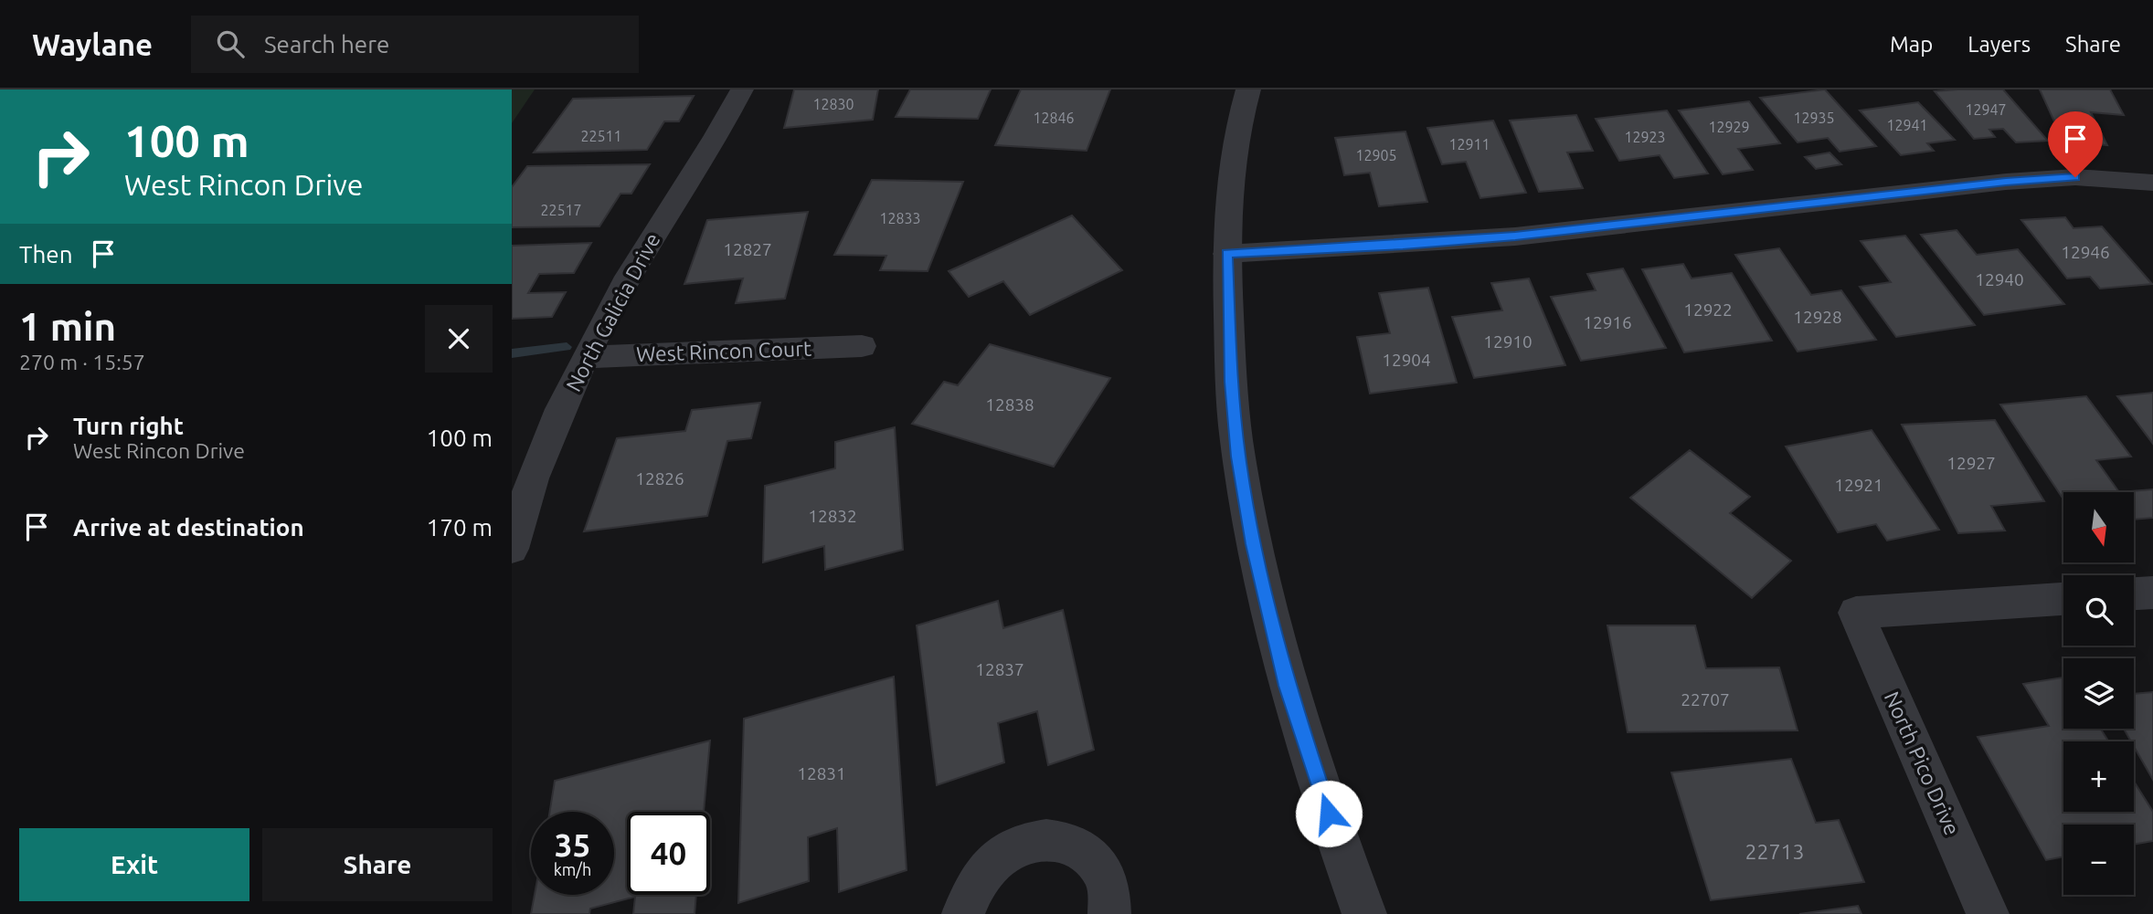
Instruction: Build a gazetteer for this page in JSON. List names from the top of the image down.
{
  "streets": {
    "street": ["North Galicia Drive", "West Rincon Court", "North Pico Drive"]
  },
  "crossings": [
    ["North Galicia Drive", "West Rincon Court"]
  ],
  "house_numbers": [
    "12830",
    "12947",
    "12846",
    "12935",
    "12941",
    "12929",
    "22511",
    "12923",
    "12911",
    "12905",
    "22517",
    "12833",
    "12827",
    "12946",
    "12940",
    "12922",
    "12928",
    "12916",
    "12910",
    "12904",
    "12838",
    "12927",
    "12826",
    "12921",
    "12832",
    "12837",
    "22707",
    "12831",
    "22713"
  ],
  "north": "bottom",
  "page": {
    "header": "Waylane",
    "search": "Search here",
    "nav": ["Map", "Layers", "Share"],
    "turn": ["100 m", "West Rincon Drive"],
    "then": "Then",
    "heading": ["1 min", "270 m · 15:57"],
    "list": [
      {
        "name": "Turn right",
        "note": "West Rincon Drive",
        "value": "100 m"
      },
      {
        "name": "Arrive at destination",
        "value": "170 m"
      }
    ],
    "map_buttons": ["+", "−"],
    "speed": "35 km/h",
    "limit": "40",
    "buttons": ["Exit", "Share"]
  }
}
